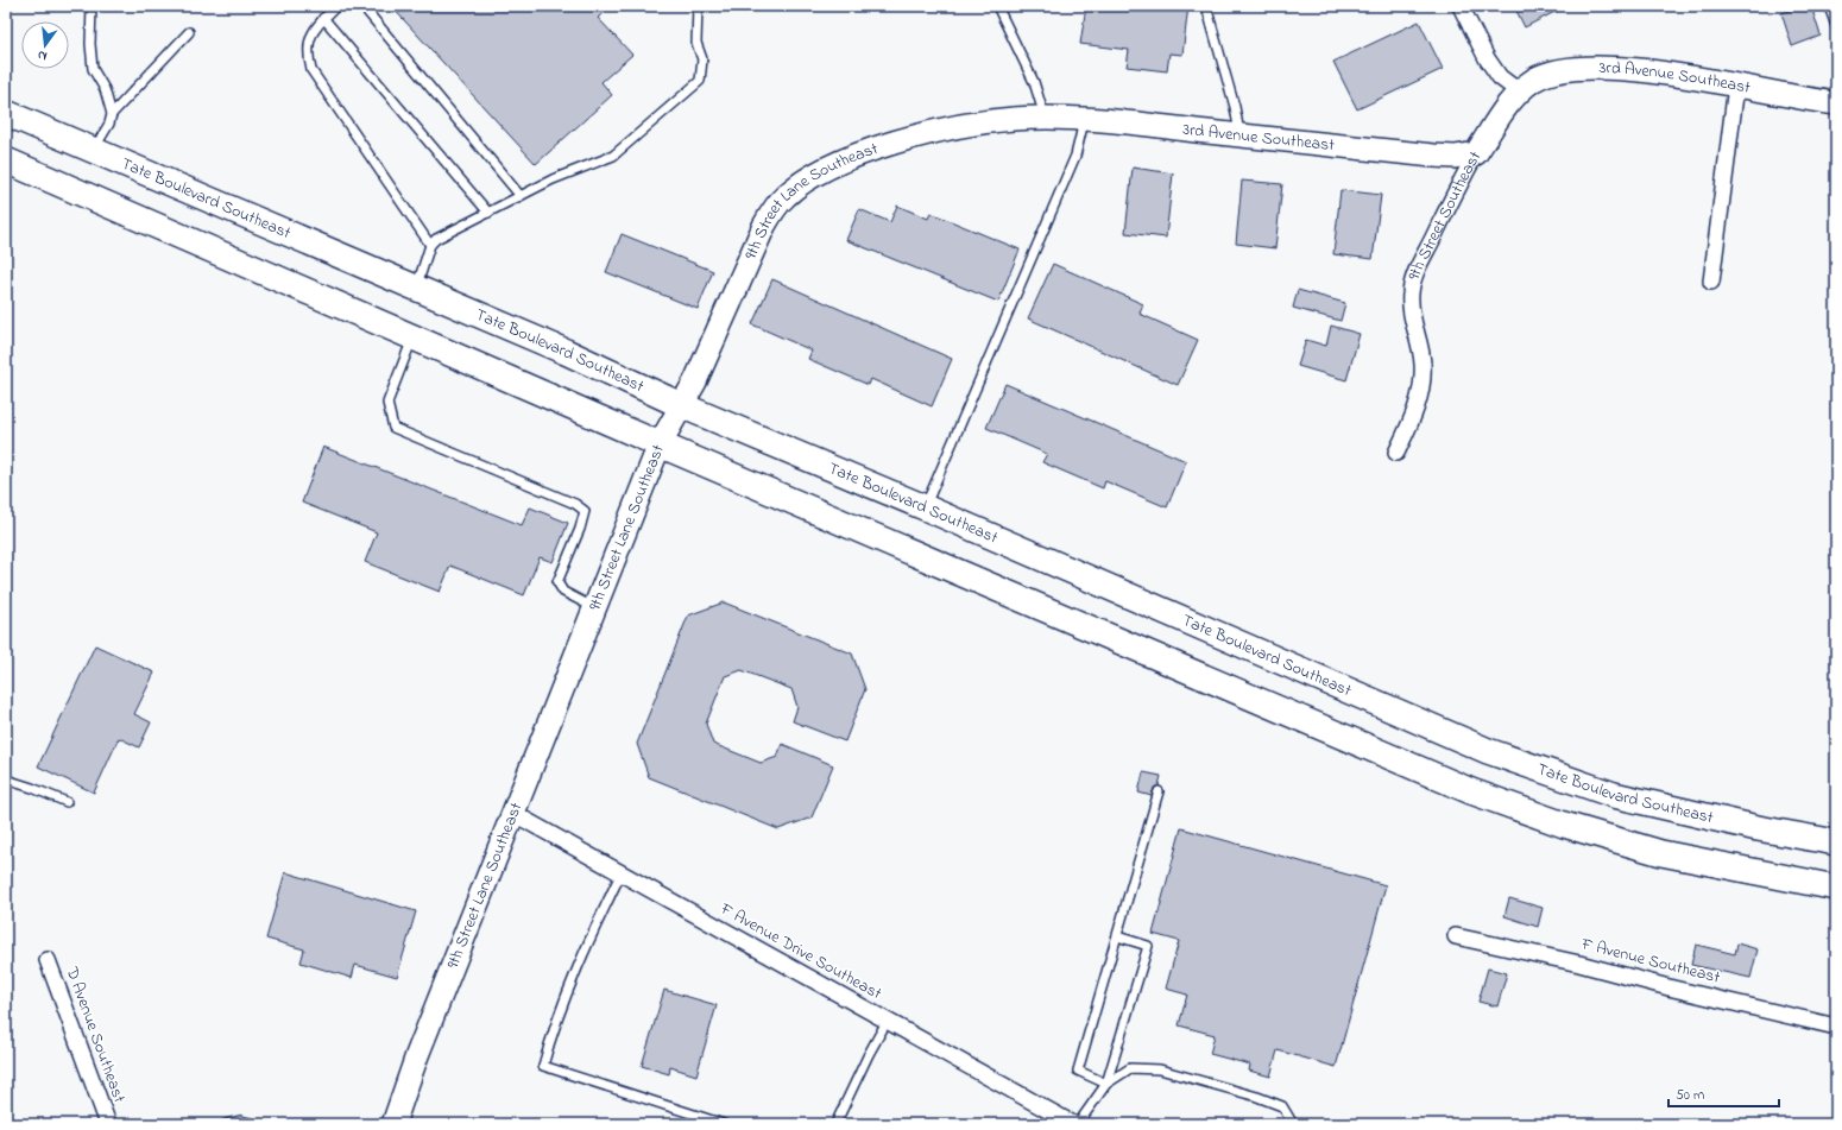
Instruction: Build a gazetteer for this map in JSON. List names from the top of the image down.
{
  "streets": {
    "main road": ["Tate Boulevard Southeast"],
    "street": [
      "3rd Avenue Southeast",
      "9th Street Lane Southeast",
      "9th Street Southeast",
      "F Avenue Drive Southeast",
      "F Avenue Southeast",
      "D Avenue Southeast"
    ]
  },
  "crossings": [
    ["3rd Avenue Southeast", "9th Street Lane Southeast"],
    ["3rd Avenue Southeast", "9th Street Southeast"],
    ["Tate Boulevard Southeast", "9th Street Lane Southeast"],
    ["9th Street Lane Southeast", "F Avenue Drive Southeast"]
  ],
  "scale_bar": "50 m",
  "north": "bottom"
}
